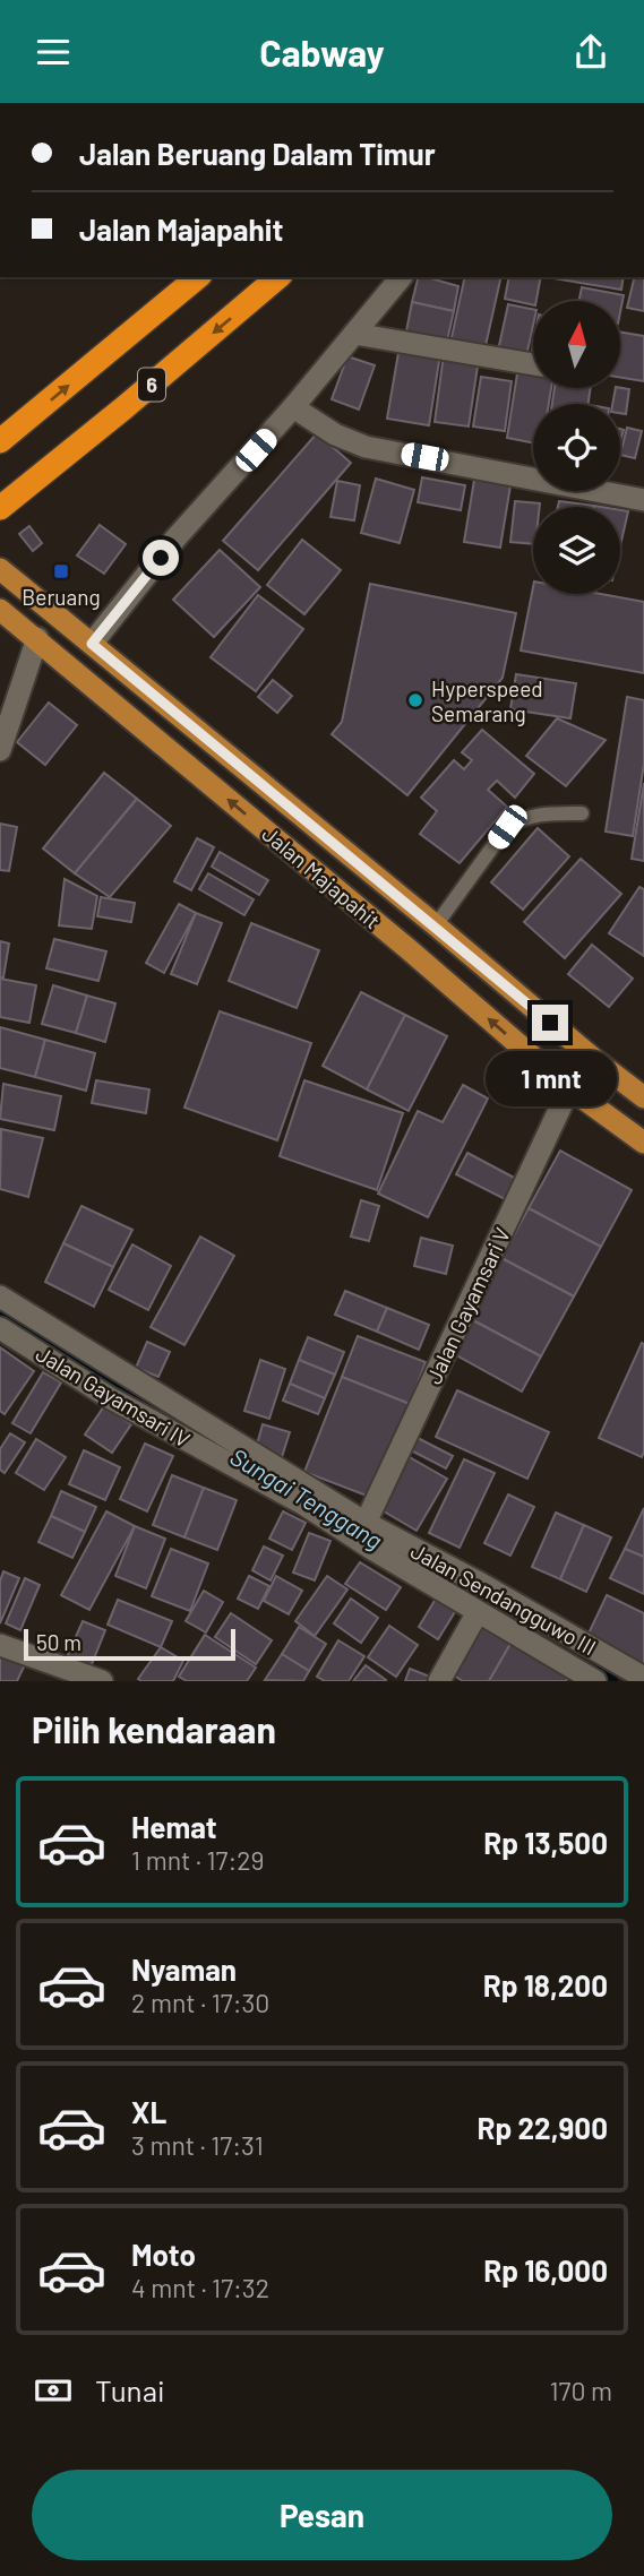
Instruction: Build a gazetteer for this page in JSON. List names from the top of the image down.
{
  "streets": {
    "highway": ["6"],
    "main road": ["Jalan Majapahit"],
    "street": ["Jalan Gayamsari V", "Jalan Gayamsari IV", "Jalan Sendangguwo III"]
  },
  "crossings": [
    ["Jalan Majapahit", "Jalan Gayamsari V"],
    ["Jalan Gayamsari V", "Jalan Sendangguwo III"]
  ],
  "water": ["Sungai Tenggang"],
  "places": {
    "transit": ["Beruang"],
    "other": ["Hyperspeed Semarang"]
  },
  "scale_bar": "50 m",
  "north": "top",
  "page": {
    "header": "Cabway",
    "banner": ["Jalan Beruang Dalam Timur", "Jalan Majapahit"],
    "bubble": "1 mnt",
    "scale": "50 m",
    "heading": "Pilih kendaraan",
    "list": [
      {
        "name": "Hemat",
        "note": "1 mnt · 17:29",
        "value": "Rp 13,500"
      },
      {
        "name": "Nyaman",
        "note": "2 mnt · 17:30",
        "value": "Rp 18,200"
      },
      {
        "name": "XL",
        "note": "3 mnt · 17:31",
        "value": "Rp 22,900"
      },
      {
        "name": "Moto",
        "note": "4 mnt · 17:32",
        "value": "Rp 16,000"
      }
    ],
    "pay": ["Tunai", "170 m"],
    "buttons": "Pesan"
  }
}
